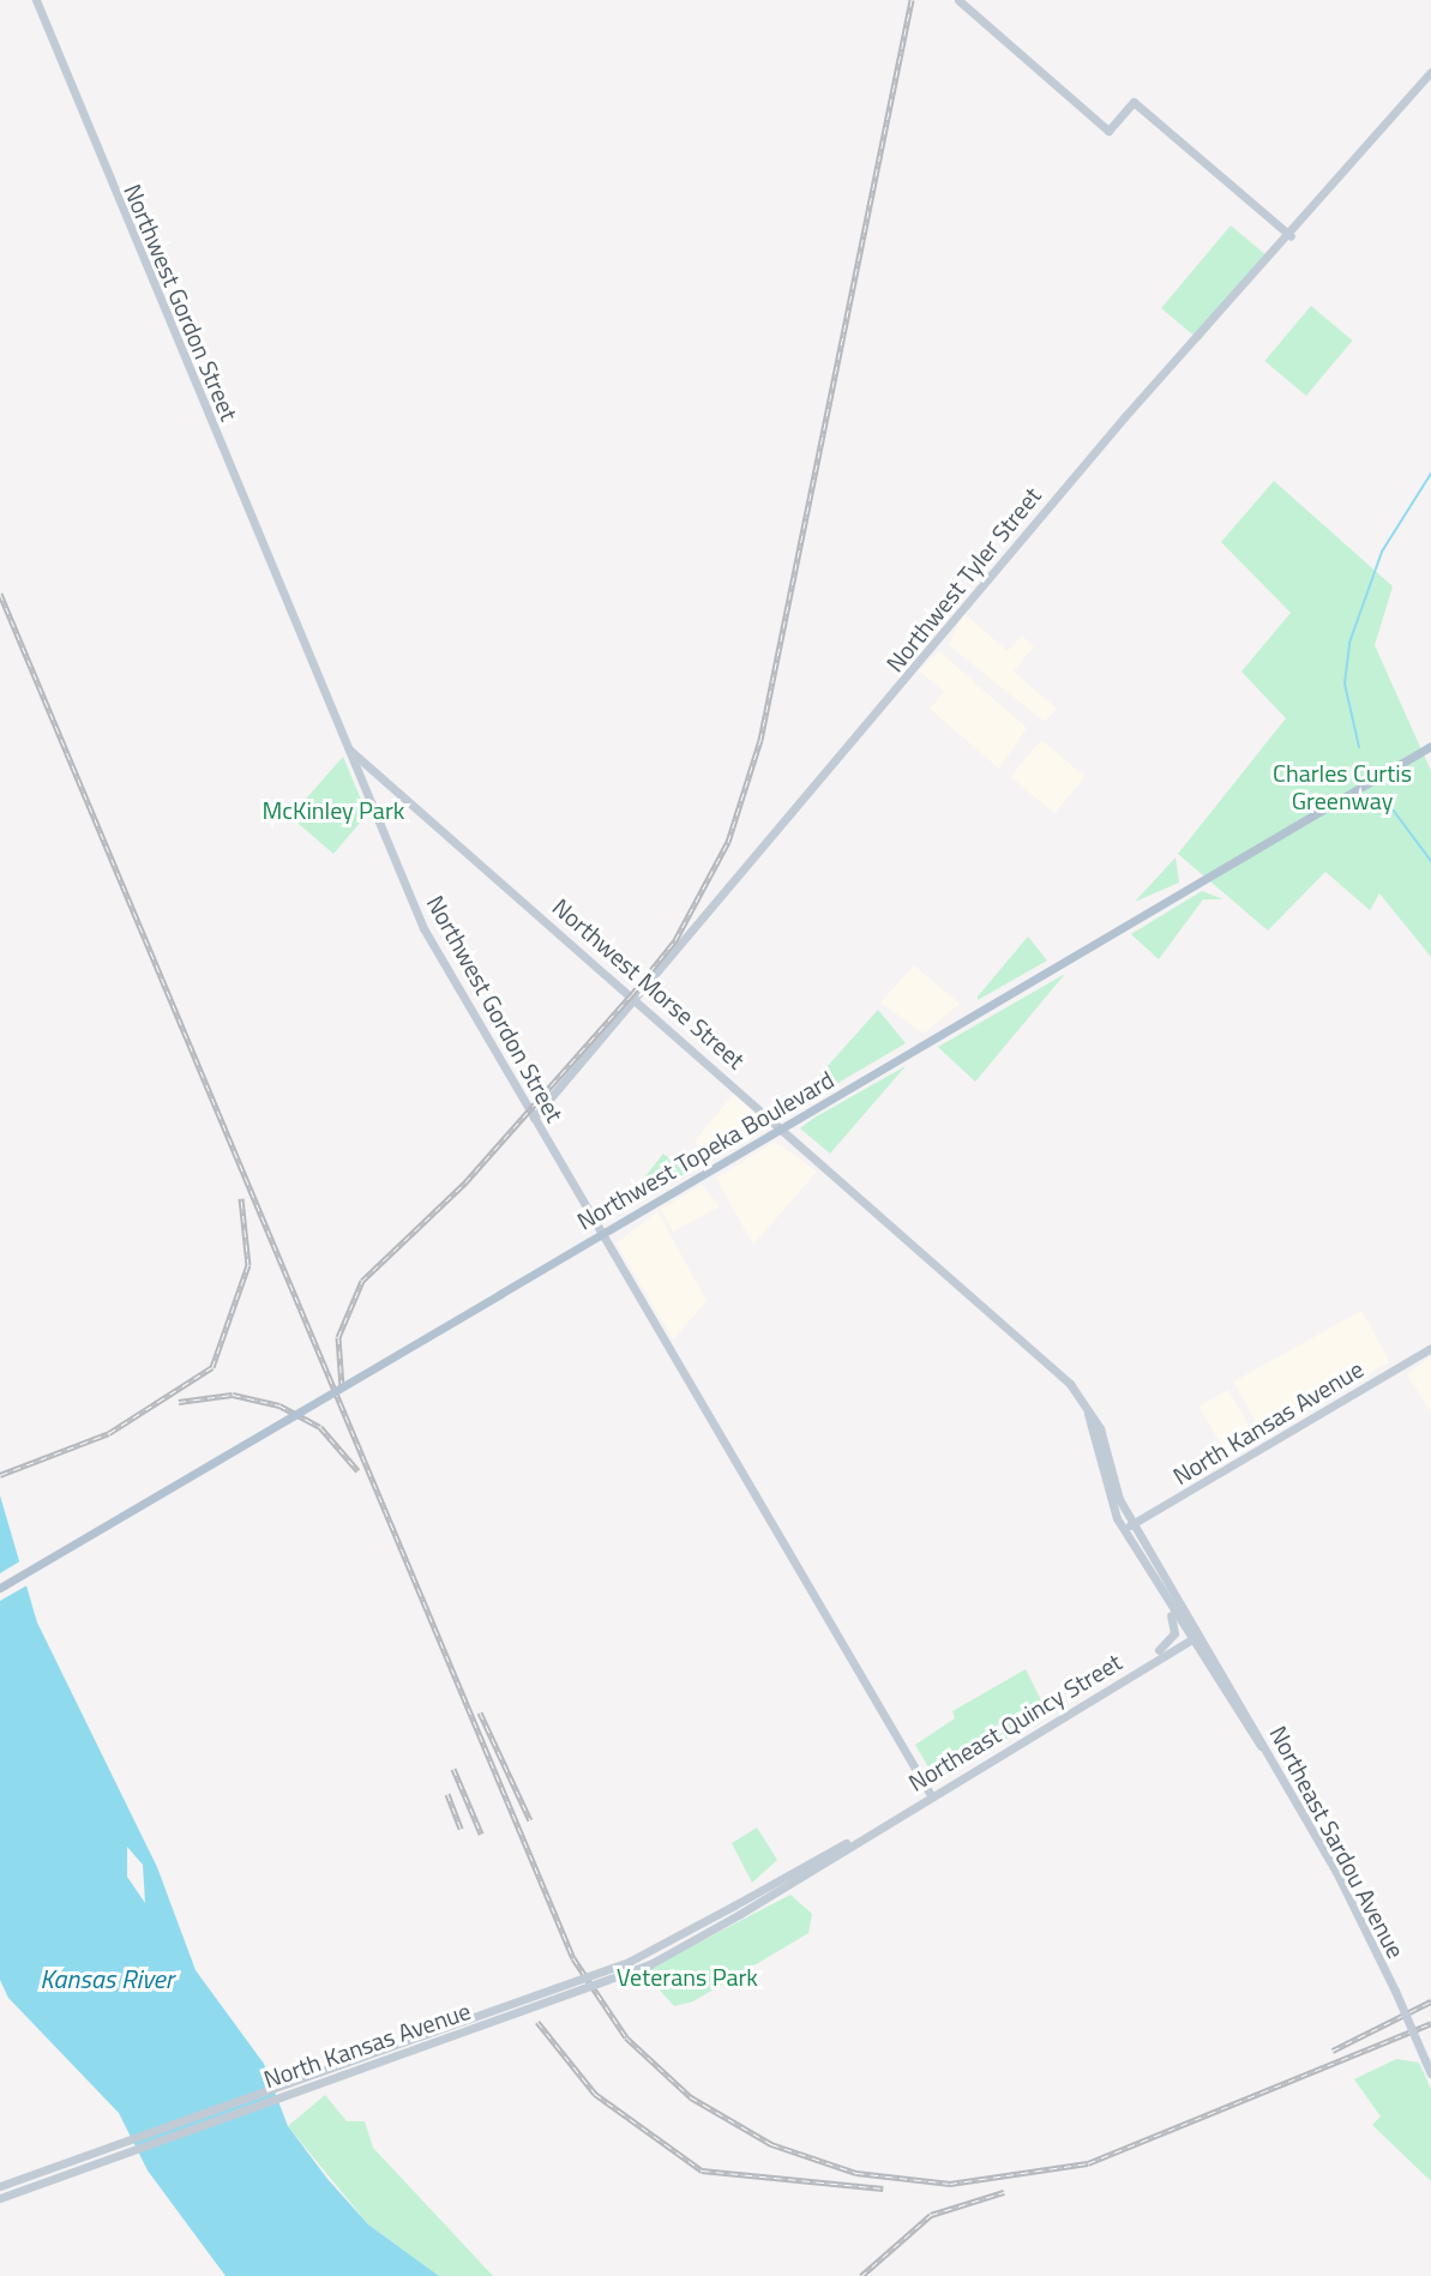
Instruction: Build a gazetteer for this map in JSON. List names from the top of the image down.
{
  "streets": {
    "main road": [
      "Northwest Gordon Street",
      "Northwest Tyler Street",
      "Northwest Morse Street",
      "Northwest Topeka Boulevard",
      "North Kansas Avenue",
      "Northeast Quincy Street",
      "Northeast Sardou Avenue"
    ]
  },
  "crossings": [
    ["Northwest Gordon Street", "Northwest Tyler Street"],
    ["Northwest Gordon Street", "Northwest Morse Street"],
    ["Northwest Gordon Street", "Northwest Topeka Boulevard"],
    ["Northwest Gordon Street", "Northeast Quincy Street"],
    ["Northwest Tyler Street", "Northwest Morse Street"],
    ["Northwest Morse Street", "Northwest Topeka Boulevard"],
    ["Northwest Morse Street", "North Kansas Avenue"],
    ["Northwest Morse Street", "Northeast Quincy Street"],
    ["Northwest Morse Street", "Northeast Sardou Avenue"],
    ["North Kansas Avenue", "Northeast Quincy Street"],
    ["Northeast Quincy Street", "Northeast Sardou Avenue"]
  ],
  "water": ["Kansas River"],
  "parks": ["Charles Curtis Greenway", "McKinley Park", "Veterans Park"]
}
